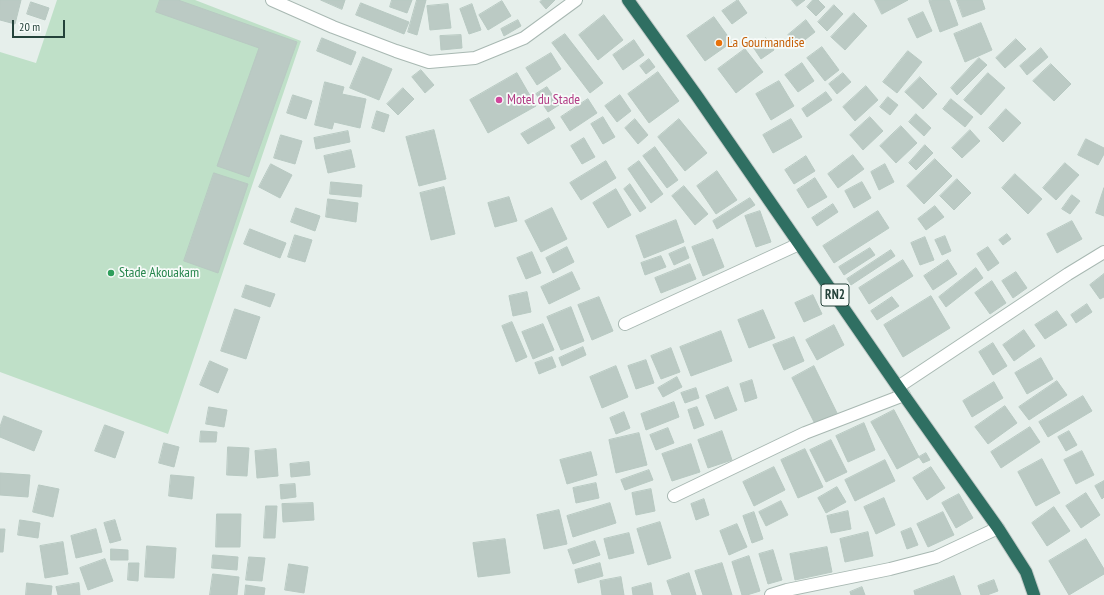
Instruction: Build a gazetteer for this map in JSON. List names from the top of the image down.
{
  "streets": {
    "highway": ["RN2"]
  },
  "places": ["La Gourmandise", "Motel du Stade", "Stade Akouakam"],
  "scale_bar": "20 m"
}
